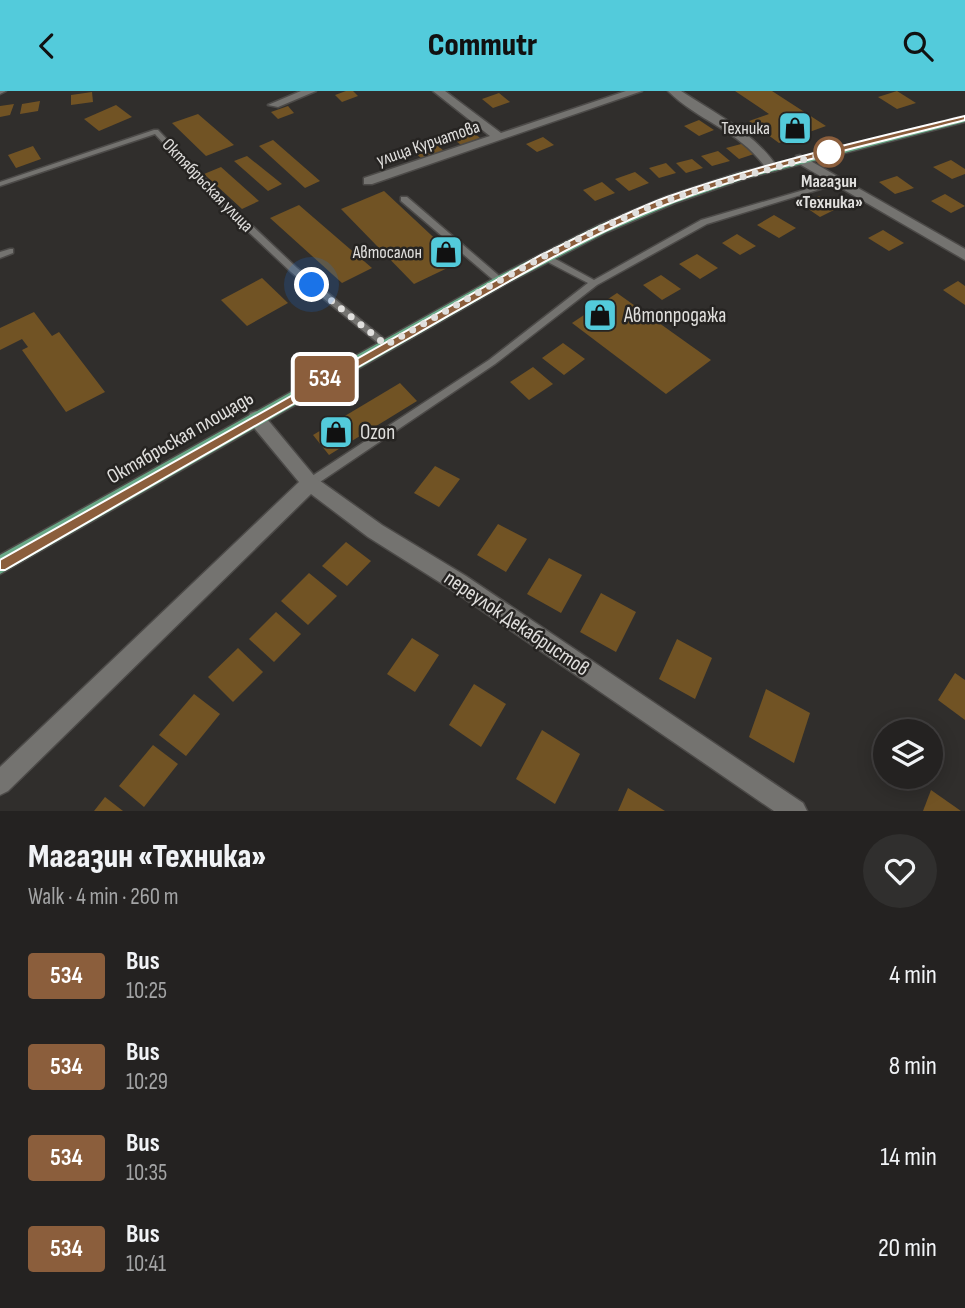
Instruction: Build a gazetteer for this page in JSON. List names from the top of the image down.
{
  "streets": {
    "main road": ["Октябрьская площадь"],
    "street": ["улица Курчатова", "переулок Декабристов"],
    "lane": ["Октябрьская улица"]
  },
  "crossings": [
    ["Октябрьская улица", "Октябрьская площадь"],
    ["Октябрьская площадь", "переулок Декабристов"]
  ],
  "places": {
    "shop": [
      "Техника",
      "Автосалон",
      "Автопродажа",
      "Ozon"
    ],
    "other": ["Магазин «Техника»"]
  },
  "lines": ["bus line 534"],
  "page": {
    "header": "Commutr",
    "on_map": "534",
    "heading": ["Магазин «Техника»", "Walk · 4 min · 260 m"],
    "list": [
      {
        "mark": "534",
        "name": "Bus",
        "note": "10:25",
        "value": "4 min"
      },
      {
        "mark": "534",
        "name": "Bus",
        "note": "10:29",
        "value": "8 min"
      },
      {
        "mark": "534",
        "name": "Bus",
        "note": "10:35",
        "value": "14 min"
      },
      {
        "mark": "534",
        "name": "Bus",
        "note": "10:41",
        "value": "20 min"
      }
    ]
  }
}
